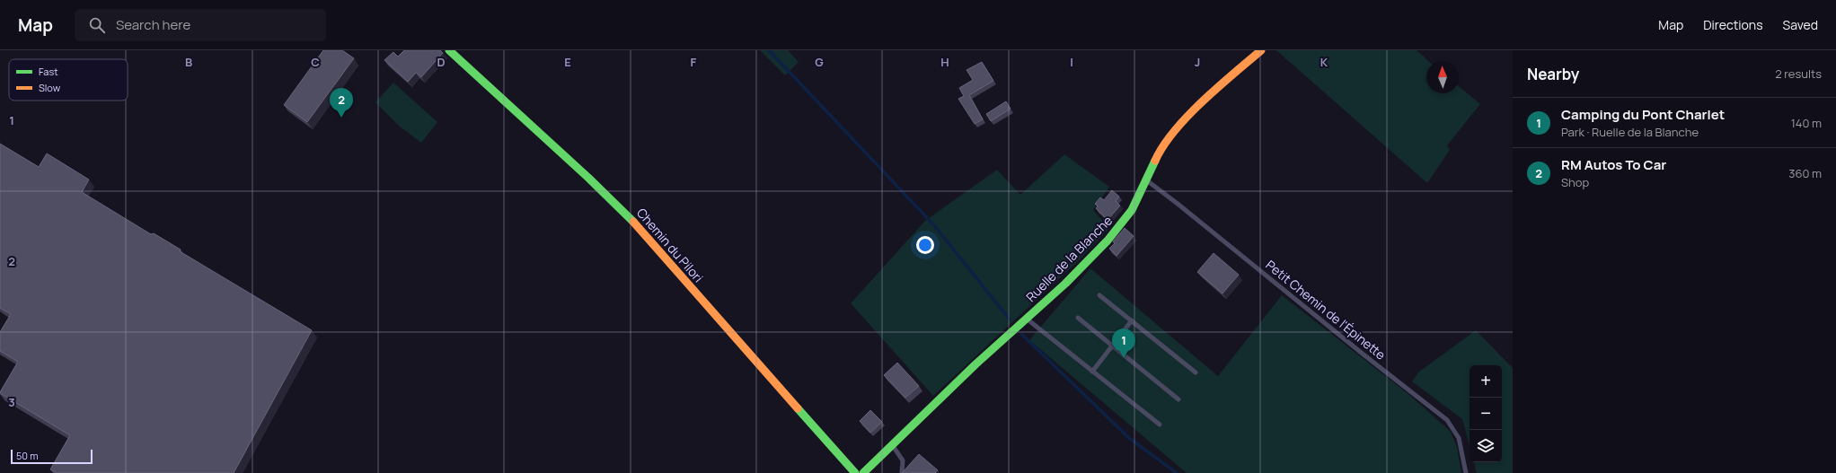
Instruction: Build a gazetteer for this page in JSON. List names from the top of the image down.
{
  "streets": {
    "street": ["Chemin du Pilori", "Ruelle de la Blanche"],
    "lane": ["Petit Chemin de l'Épinette"]
  },
  "crossings": [
    ["Ruelle de la Blanche", "Petit Chemin de l'Épinette"]
  ],
  "legend": ["Fast", "Slow"],
  "scale_bar": "50 m",
  "north": "top",
  "page": {
    "header": "Map",
    "search": "Search here",
    "nav": ["Map", "Directions", "Saved"],
    "heading": ["Nearby", "2 results"],
    "pins": ["2", "1"],
    "list": [
      {
        "mark": "1",
        "name": "Camping du Pont Charlet",
        "note": "Park · Ruelle de la Blanche",
        "value": "140 m"
      },
      {
        "mark": "2",
        "name": "RM Autos To Car",
        "note": "Shop",
        "value": "360 m"
      }
    ],
    "map_buttons": ["+", "−"],
    "scale": "50 m"
  },
  "grid": {
    "columns": [
      "B",
      "C",
      "D",
      "E",
      "F",
      "G",
      "H",
      "I",
      "J",
      "K"
    ],
    "rows": ["1", "2", "3"]
  }
}
